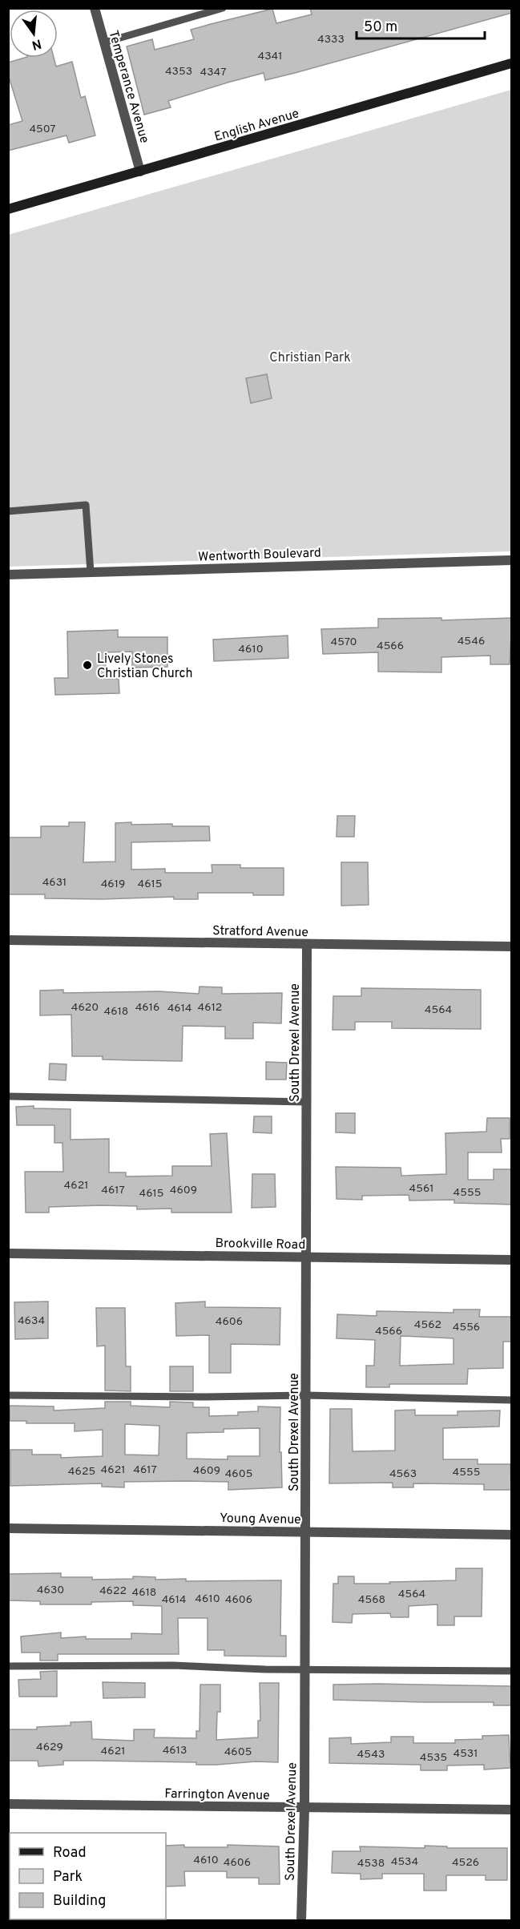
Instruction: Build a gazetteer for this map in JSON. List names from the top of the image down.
{
  "streets": {
    "main road": ["English Avenue"],
    "street": [
      "Temperance Avenue",
      "Wentworth Boulevard",
      "Stratford Avenue",
      "South Drexel Avenue",
      "Brookville Road",
      "Young Avenue",
      "Farrington Avenue"
    ]
  },
  "crossings": [
    ["Temperance Avenue", "English Avenue"],
    ["Stratford Avenue", "South Drexel Avenue"],
    ["South Drexel Avenue", "Brookville Road"],
    ["South Drexel Avenue", "Young Avenue"],
    ["South Drexel Avenue", "Farrington Avenue"]
  ],
  "parks": ["Christian Park"],
  "places": ["Lively Stones Christian Church"],
  "house_numbers": [
    "4333",
    "4341",
    "4353",
    "4347",
    "4507",
    "4546",
    "4570",
    "4566",
    "4610",
    "4631",
    "4619",
    "4615",
    "4620",
    "4616",
    "4612",
    "4614",
    "4564",
    "4618",
    "4621",
    "4561",
    "4617",
    "4609",
    "4555",
    "4615",
    "4634",
    "4606",
    "4562",
    "4556",
    "4566",
    "4621",
    "4617",
    "4609",
    "4625",
    "4555",
    "4605",
    "4563",
    "4630",
    "4622",
    "4618",
    "4564",
    "4610",
    "4614",
    "4606",
    "4568",
    "4629",
    "4613",
    "4621",
    "4605",
    "4531",
    "4543",
    "4535",
    "4610",
    "4534",
    "4606",
    "4526",
    "4538"
  ],
  "legend": ["Road", "Park", "Building"],
  "scale_bar": "50 m",
  "north": "bottom"
}
